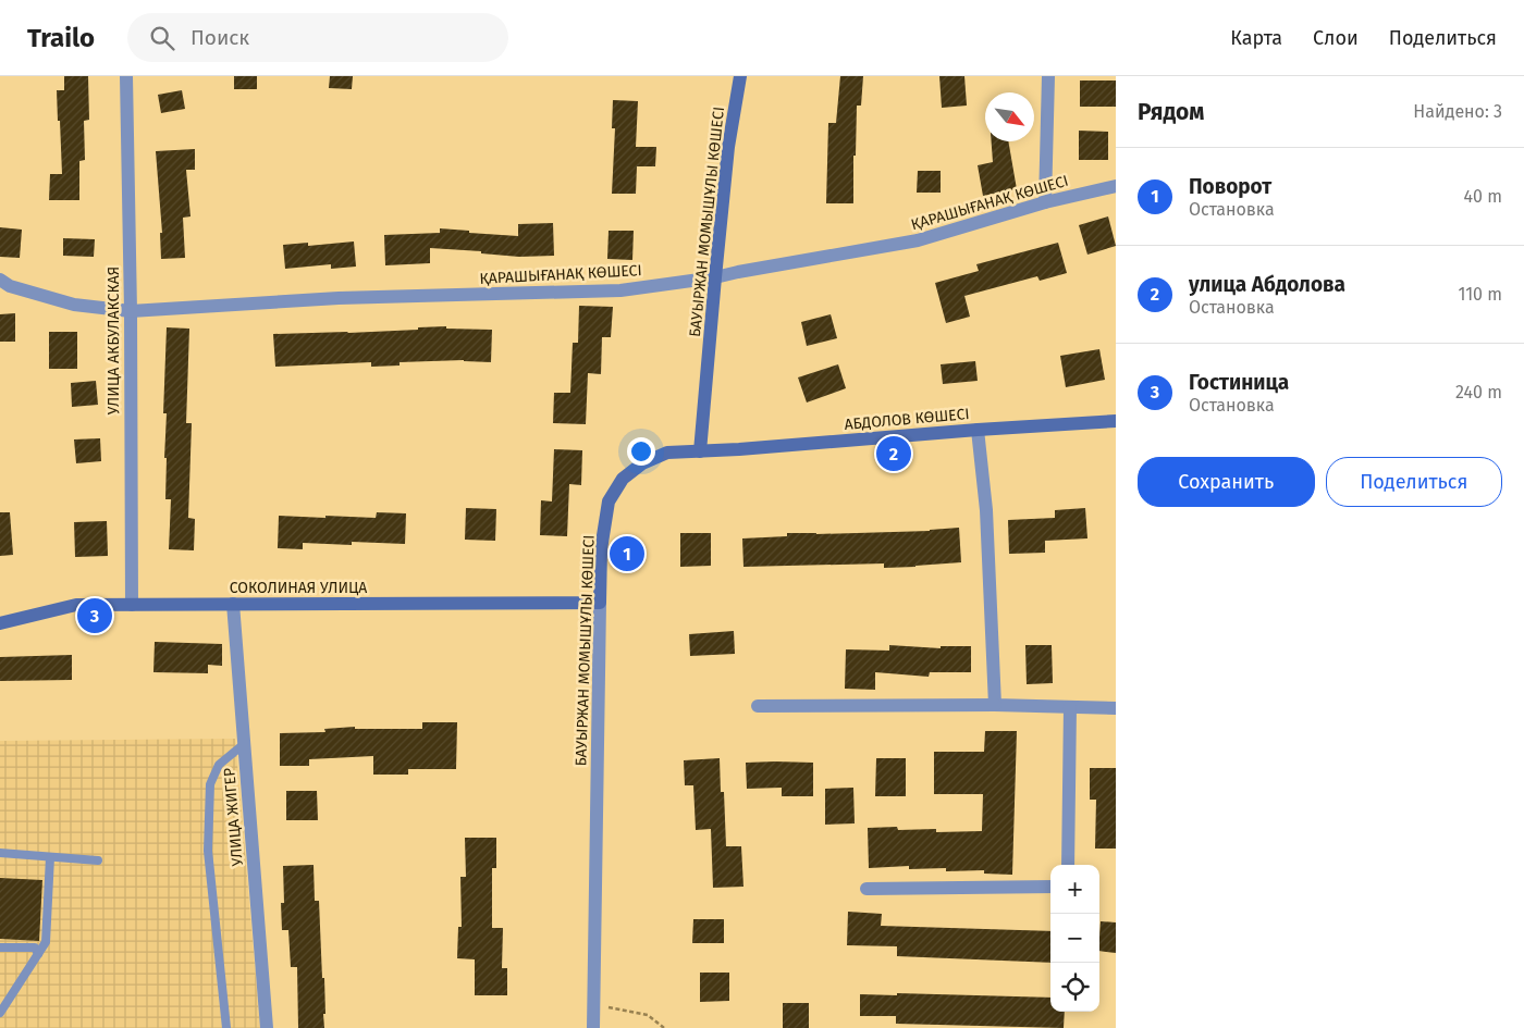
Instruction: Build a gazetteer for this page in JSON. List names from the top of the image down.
{
  "streets": {
    "street": [
      "ҚАРАШЫҒАНАҚ КӨШЕСІ",
      "БАУЫРЖАН МОМЫШҰЛЫ КӨШЕСІ",
      "УЛИЦА АКБУЛАКСКАЯ",
      "АБДОЛОВ КӨШЕСІ",
      "СОКОЛИНАЯ УЛИЦА",
      "УЛИЦА ЖИГЕР"
    ]
  },
  "crossings": [
    ["ҚАРАШЫҒАНАҚ КӨШЕСІ", "БАУЫРЖАН МОМЫШҰЛЫ КӨШЕСІ"],
    ["ҚАРАШЫҒАНАҚ КӨШЕСІ", "УЛИЦА АКБУЛАКСКАЯ"],
    ["БАУЫРЖАН МОМЫШҰЛЫ КӨШЕСІ", "АБДОЛОВ КӨШЕСІ"],
    ["БАУЫРЖАН МОМЫШҰЛЫ КӨШЕСІ", "СОКОЛИНАЯ УЛИЦА"],
    ["УЛИЦА АКБУЛАКСКАЯ", "СОКОЛИНАЯ УЛИЦА"],
    ["СОКОЛИНАЯ УЛИЦА", "УЛИЦА ЖИГЕР"]
  ],
  "north": "bottom right",
  "page": {
    "header": "Trailo",
    "search": "Поиск",
    "nav": ["Карта", "Слои", "Поделиться"],
    "heading": ["Рядом", "Найдено: 3"],
    "list": [
      {
        "mark": "1",
        "name": "Поворот",
        "note": "Остановка",
        "value": "40 m"
      },
      {
        "mark": "2",
        "name": "улица Абдолова",
        "note": "Остановка",
        "value": "110 m"
      },
      {
        "mark": "3",
        "name": "Гостиница",
        "note": "Остановка",
        "value": "240 m"
      }
    ],
    "pins": ["2", "1", "3"],
    "buttons": ["Сохранить", "Поделиться"],
    "map_buttons": ["+", "−"]
  }
}
